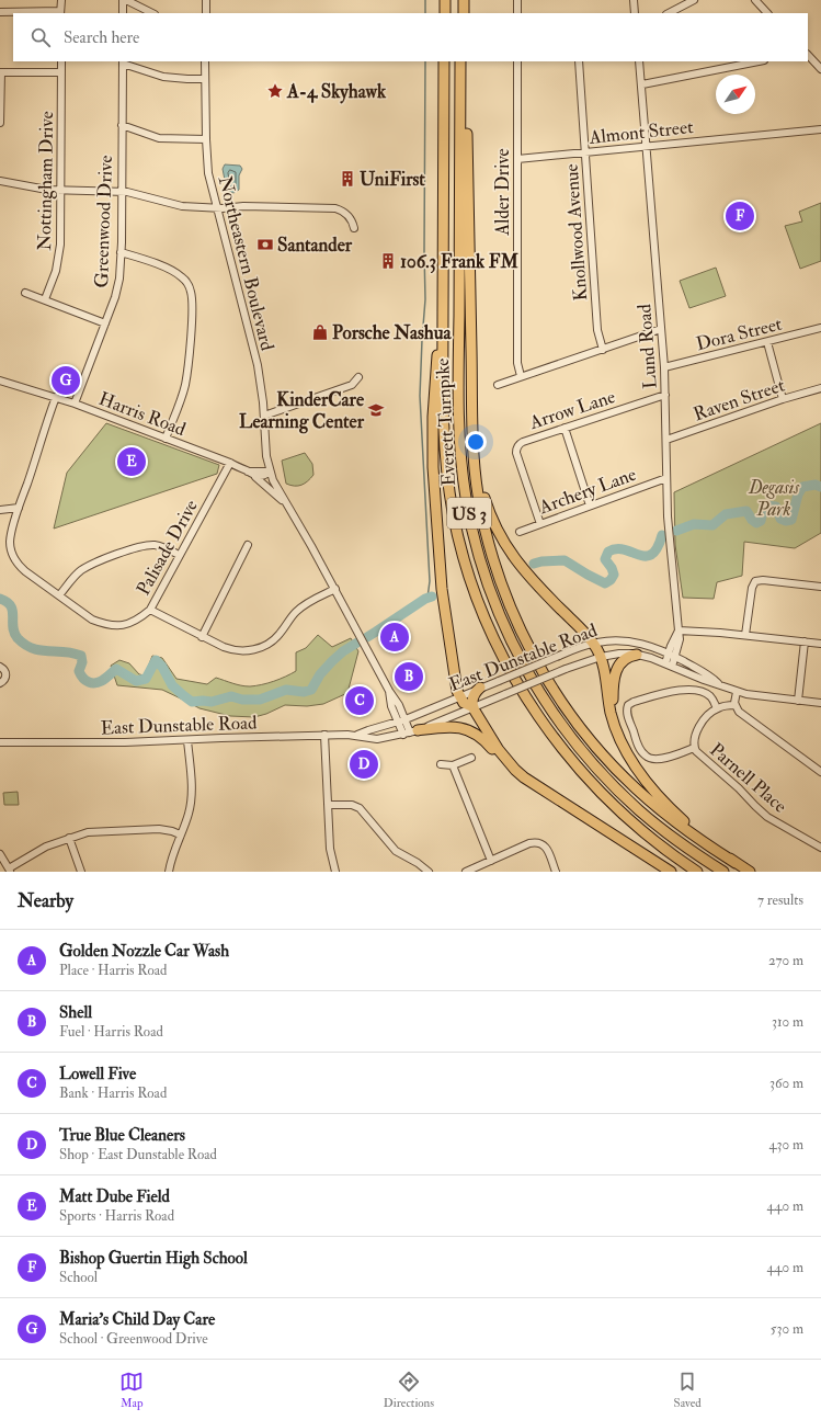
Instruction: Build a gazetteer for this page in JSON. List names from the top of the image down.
{
  "streets": {
    "highway": ["Everett Turnpike", "US 3"],
    "street": [
      "Almont Street",
      "Nottingham Drive",
      "Alder Drive",
      "Greenwood Drive",
      "Knollwood Avenue",
      "Northeastern Boulevard",
      "Dora Street",
      "Lund Road",
      "Raven Street",
      "Arrow Lane",
      "Harris Road",
      "Archery Lane",
      "Palisade Drive",
      "East Dunstable Road",
      "Parnell Place"
    ]
  },
  "crossings": [
    ["Almont Street", "Alder Drive"],
    ["Almont Street", "Knollwood Avenue"],
    ["Almont Street", "Lund Road"],
    ["Greenwood Drive", "Harris Road"],
    ["Northeastern Boulevard", "Harris Road"],
    ["Dora Street", "Lund Road"],
    ["Lund Road", "Raven Street"],
    ["Lund Road", "Arrow Lane"],
    ["Lund Road", "Archery Lane"],
    ["Lund Road", "East Dunstable Road"],
    ["Arrow Lane", "Archery Lane"],
    ["Harris Road", "Palisade Drive"],
    ["Harris Road", "East Dunstable Road"]
  ],
  "parks": ["Degasis Park"],
  "places": {
    "place": ["A-4 Skyhawk"],
    "building": ["UniFirst", "106.3 Frank FM"],
    "bank": ["Santander"],
    "shop": ["Porsche Nashua"],
    "school or university": ["KinderCare Learning Center"]
  },
  "north": "top right",
  "page": {
    "search": "Search here",
    "pins": [
      "F",
      "G",
      "E",
      "A",
      "B",
      "C",
      "D"
    ],
    "heading": ["Nearby", "7 results"],
    "list": [
      {
        "mark": "A",
        "name": "Golden Nozzle Car Wash",
        "note": "Place · Harris Road",
        "value": "270 m"
      },
      {
        "mark": "B",
        "name": "Shell",
        "note": "Fuel · Harris Road",
        "value": "310 m"
      },
      {
        "mark": "C",
        "name": "Lowell Five",
        "note": "Bank · Harris Road",
        "value": "360 m"
      },
      {
        "mark": "D",
        "name": "True Blue Cleaners",
        "note": "Shop · East Dunstable Road",
        "value": "430 m"
      },
      {
        "mark": "E",
        "name": "Matt Dube Field",
        "note": "Sports · Harris Road",
        "value": "440 m"
      },
      {
        "mark": "F",
        "name": "Bishop Guertin High School",
        "note": "School",
        "value": "440 m"
      },
      {
        "mark": "G",
        "name": "Maria's Child Day Care",
        "note": "School · Greenwood Drive",
        "value": "530 m"
      }
    ],
    "nav": ["Map", "Directions", "Saved"]
  }
}
